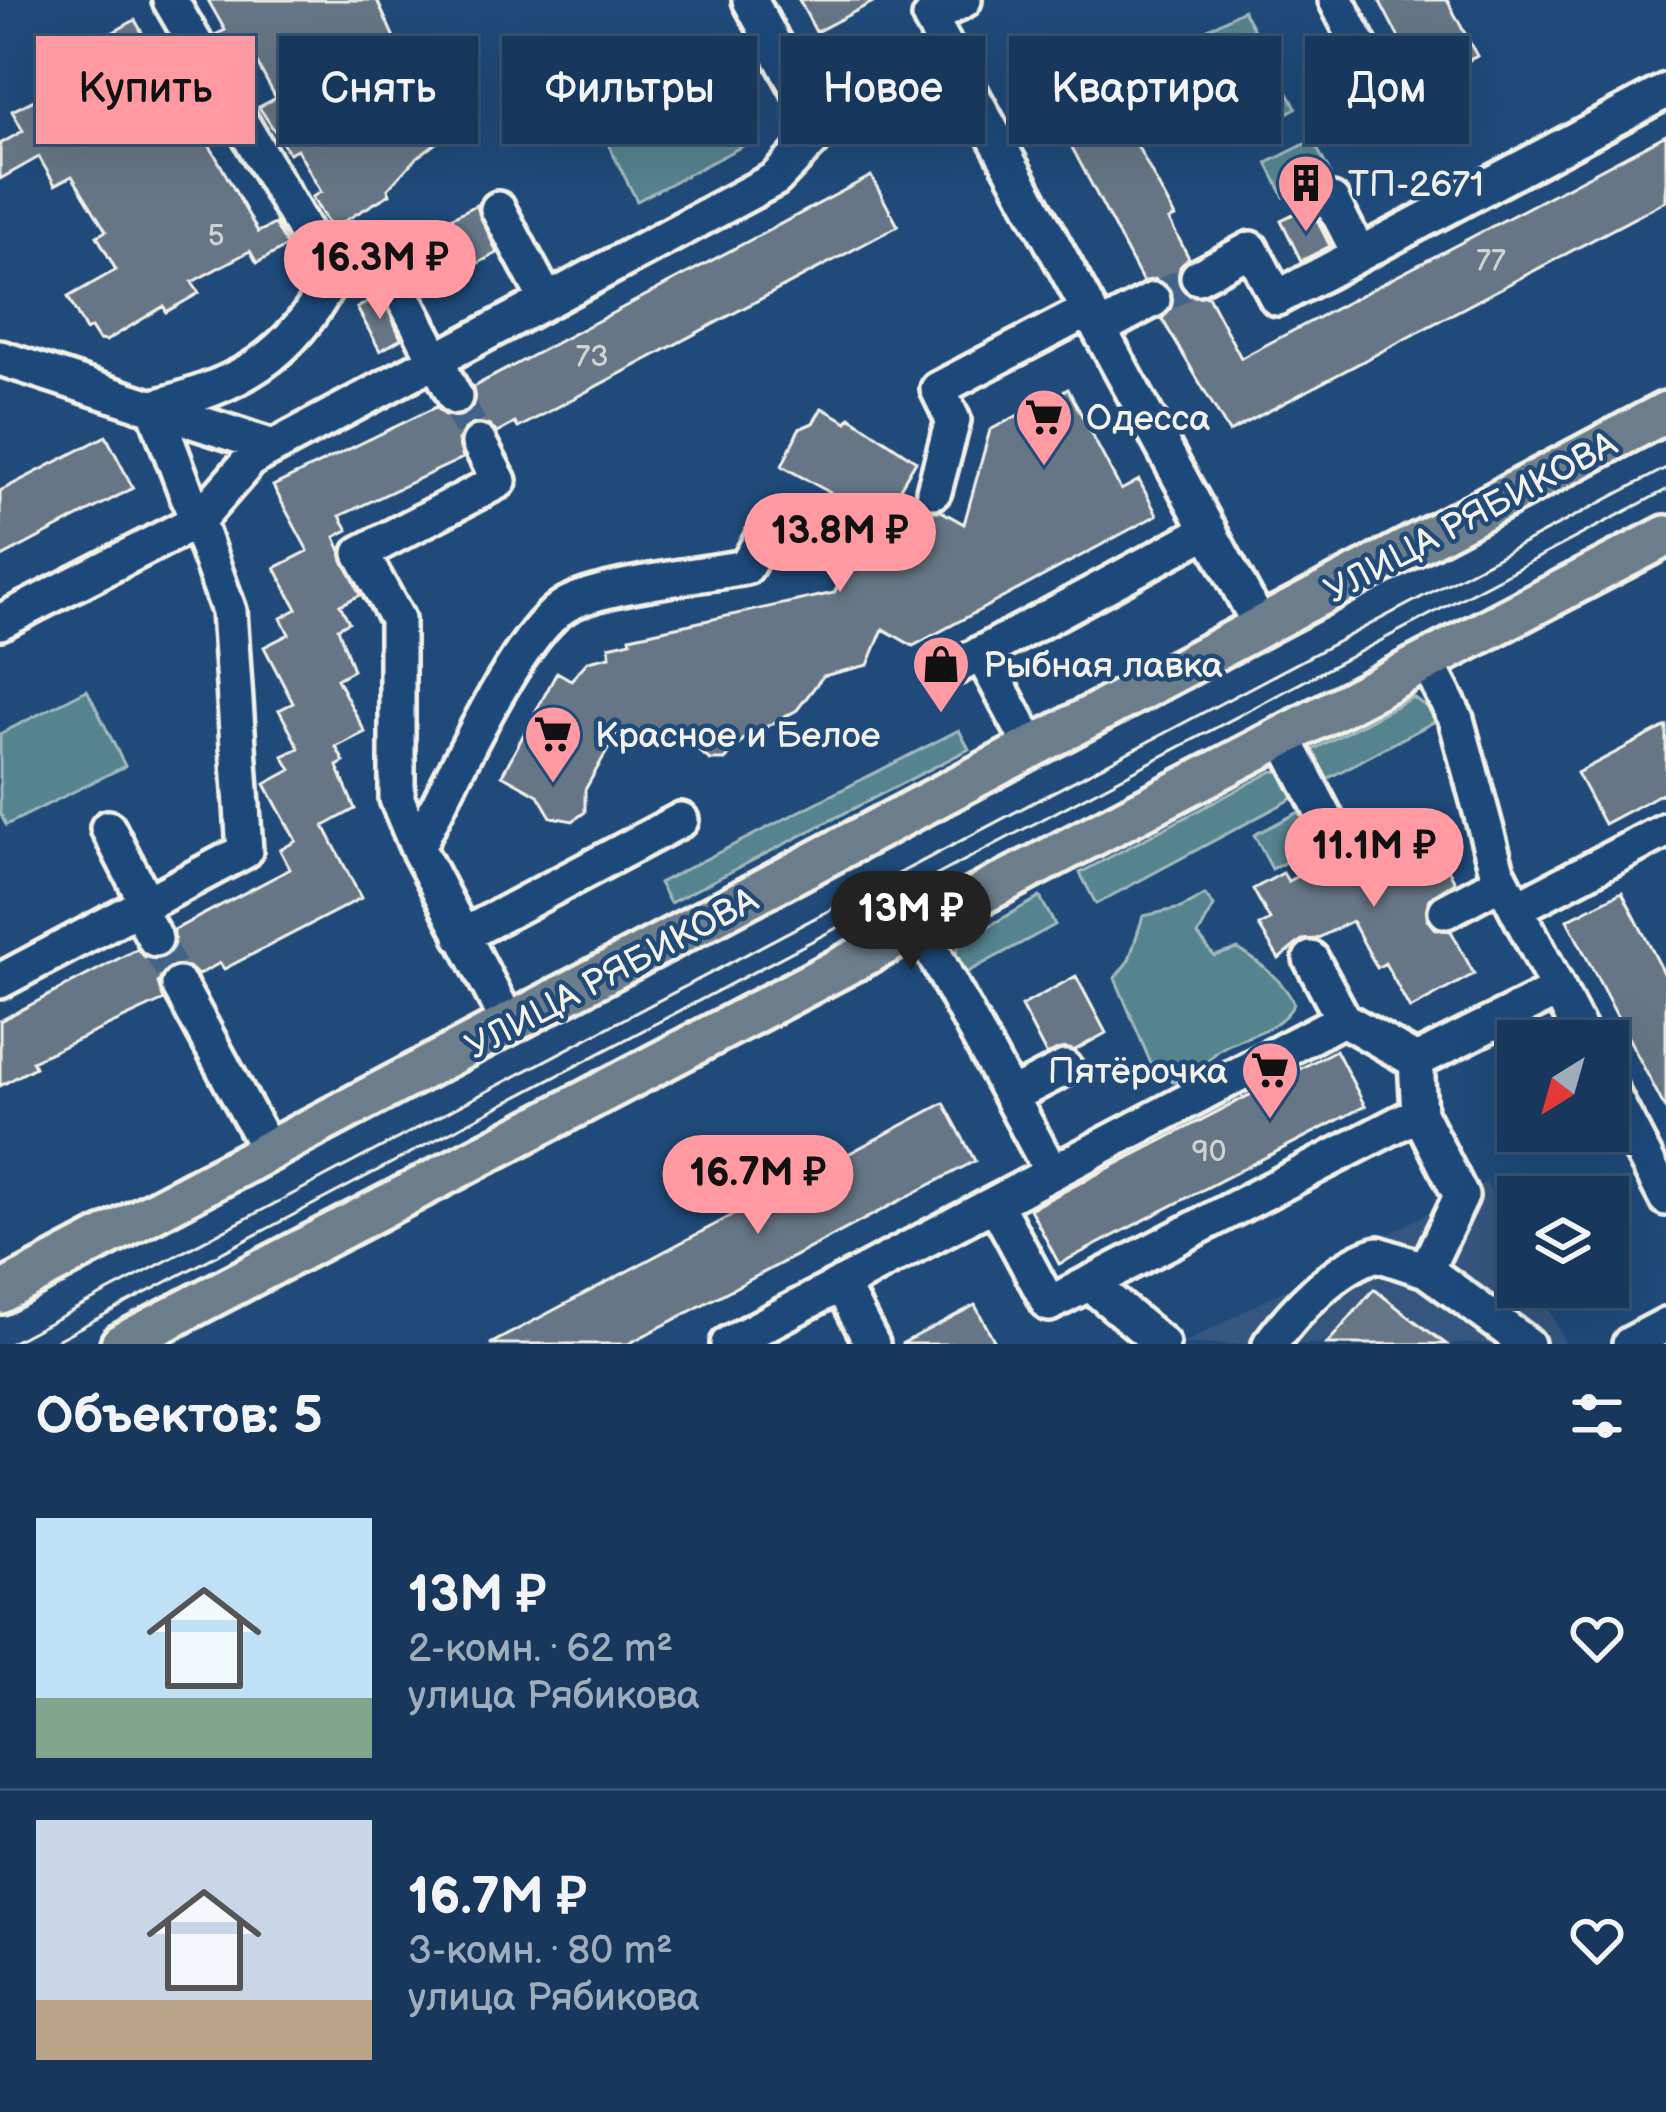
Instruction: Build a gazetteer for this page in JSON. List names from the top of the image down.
{
  "streets": {
    "main road": ["УЛИЦА РЯБИКОВА"]
  },
  "places": {
    "building": ["ТП-2671"],
    "supermarket": ["Одесса", "Красное и Белое", "Пятёрочка"],
    "shop": ["Рыбная лавка"]
  },
  "house_numbers": [
    "5",
    "77",
    "73",
    "90"
  ],
  "north": "bottom left",
  "page": {
    "chip": [
      "Купить",
      "Снять",
      "Фильтры",
      "Новое",
      "Квартира",
      "Дом"
    ],
    "price": [
      "16.3M ₽",
      "13.8M ₽",
      "11.1M ₽",
      "13M ₽",
      "16.7M ₽"
    ],
    "heading": "Объектов: 5",
    "list": [
      {
        "name": "13M ₽",
        "note": "2-комн. · 62 m² · улица Рябикова"
      },
      {
        "name": "16.7M ₽",
        "note": "3-комн. · 80 m² · улица Рябикова"
      }
    ]
  }
}
